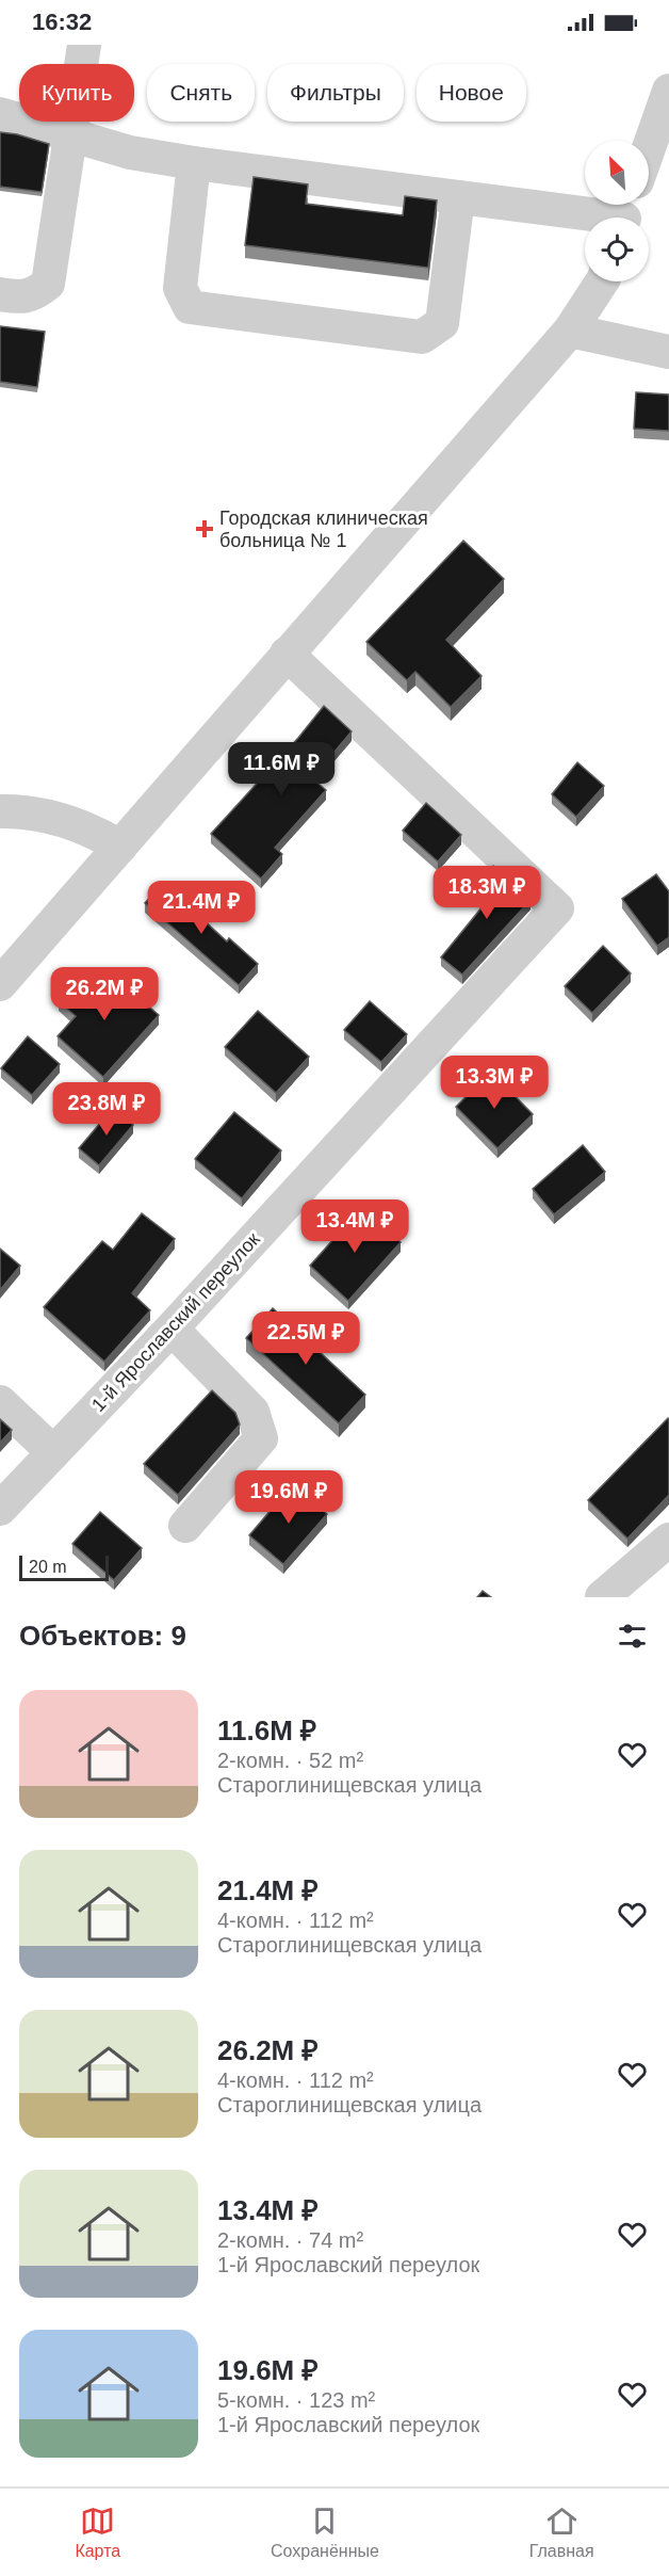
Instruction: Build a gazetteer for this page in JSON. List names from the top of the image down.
{
  "streets": {
    "street": ["1-й Ярославский переулок"]
  },
  "places": {
    "health": ["Городская клиническая больница № 1"]
  },
  "scale_bar": "20 m",
  "north": "top left",
  "page": {
    "status": "16:32",
    "chip": [
      "Купить",
      "Снять",
      "Фильтры",
      "Новое"
    ],
    "price": [
      "11.6M ₽",
      "18.3M ₽",
      "21.4M ₽",
      "26.2M ₽",
      "13.3M ₽",
      "23.8M ₽",
      "13.4M ₽",
      "22.5M ₽",
      "19.6M ₽"
    ],
    "scale": "20 m",
    "heading": "Объектов: 9",
    "list": [
      {
        "name": "11.6M ₽",
        "note": "2-комн. · 52 m² · Староглинищевская улица"
      },
      {
        "name": "21.4M ₽",
        "note": "4-комн. · 112 m² · Староглинищевская улица"
      },
      {
        "name": "26.2M ₽",
        "note": "4-комн. · 112 m² · Староглинищевская улица"
      },
      {
        "name": "13.4M ₽",
        "note": "2-комн. · 74 m² · 1-й Ярославский переулок"
      },
      {
        "name": "19.6M ₽",
        "note": "5-комн. · 123 m² · 1-й Ярославский переулок"
      }
    ],
    "tabs": ["Карта", "Сохранённые", "Главная"]
  }
}
